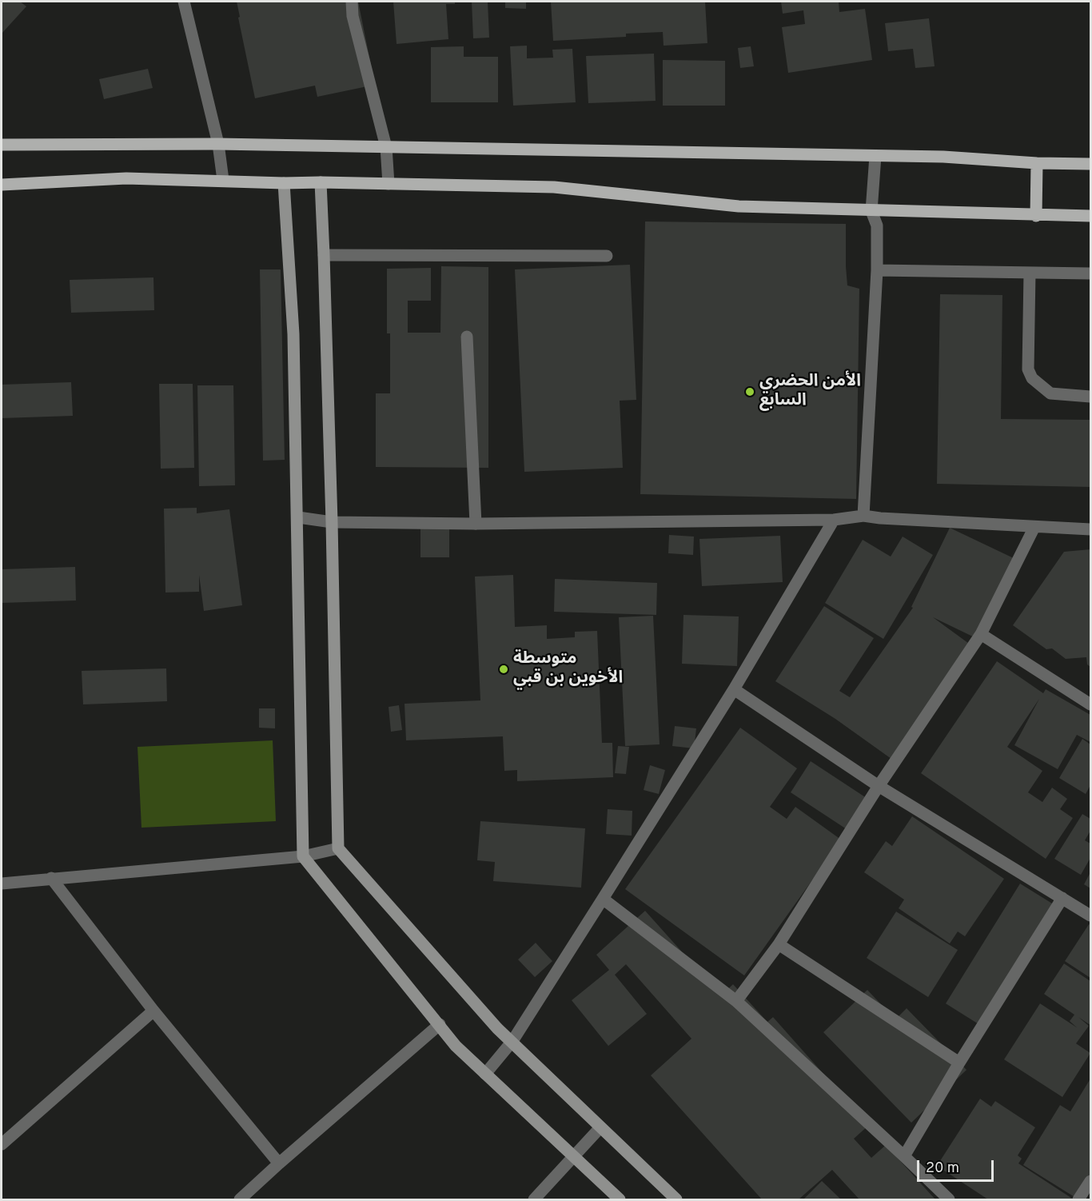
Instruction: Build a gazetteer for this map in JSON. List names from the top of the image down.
{
  "places": ["الأمن الحضري السابع", "متوسطة الأخوين بن قبي"],
  "scale_bar": "20 m"
}
